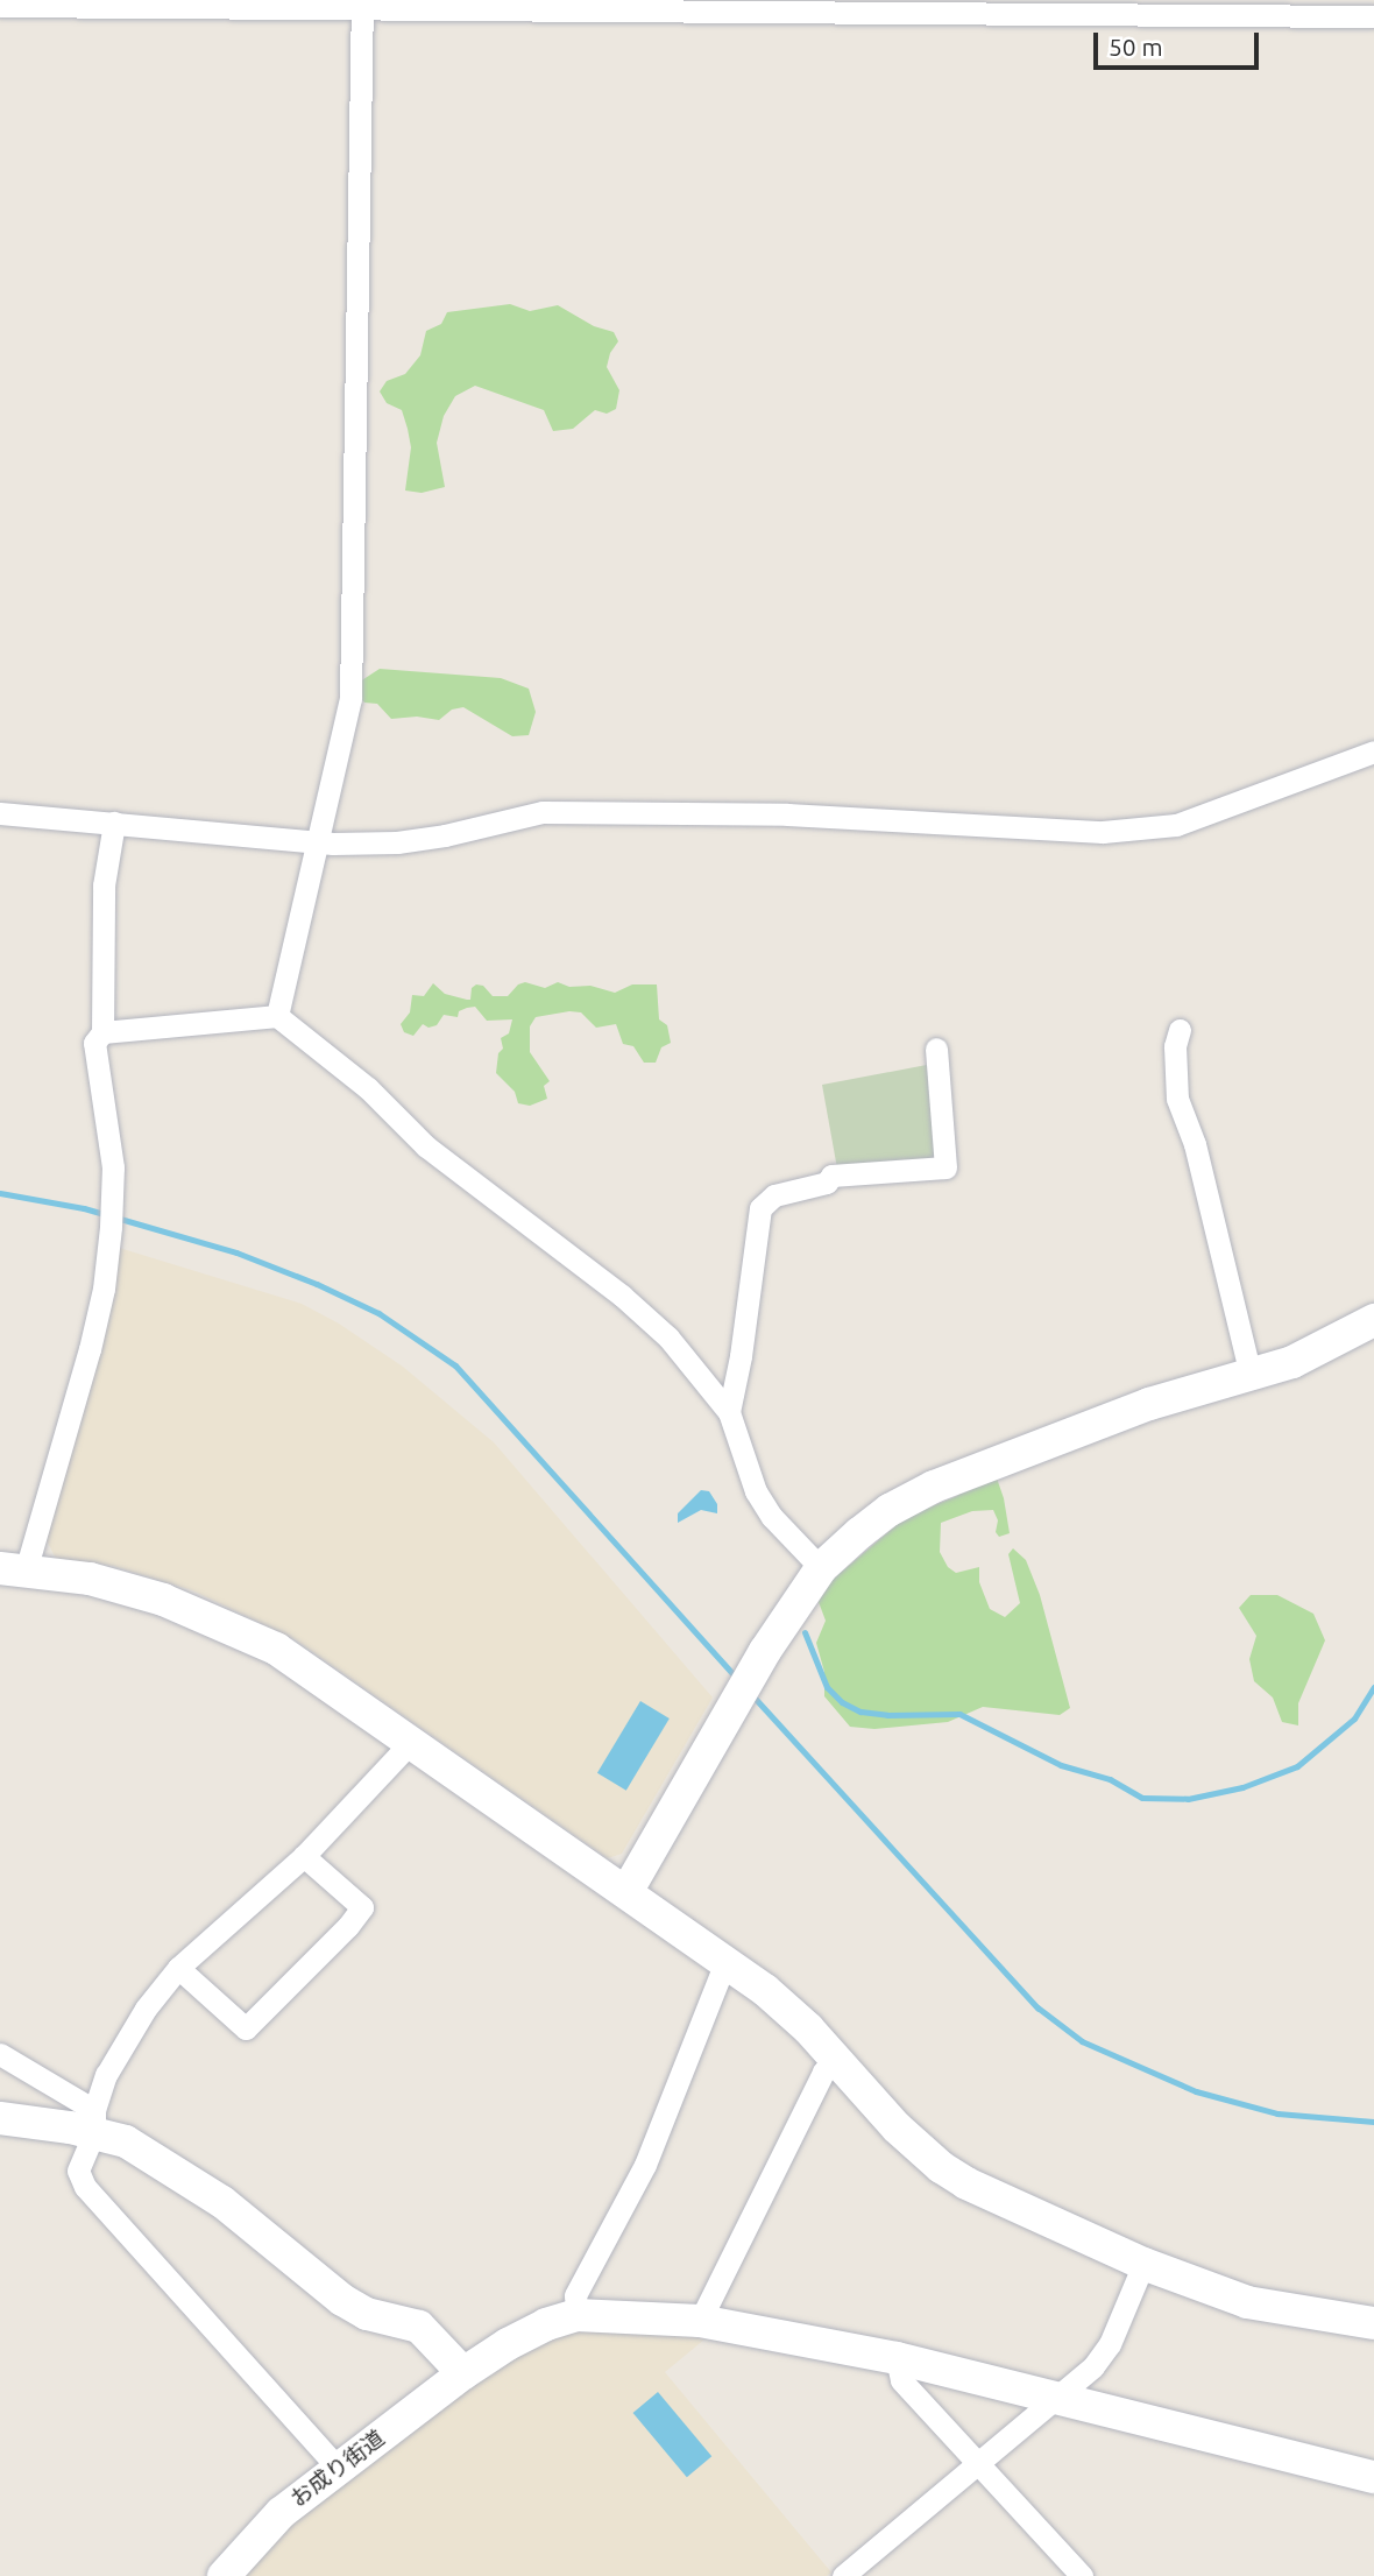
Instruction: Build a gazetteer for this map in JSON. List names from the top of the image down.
{
  "streets": {
    "street": ["お成り街道"]
  },
  "scale_bar": "50 m"
}
